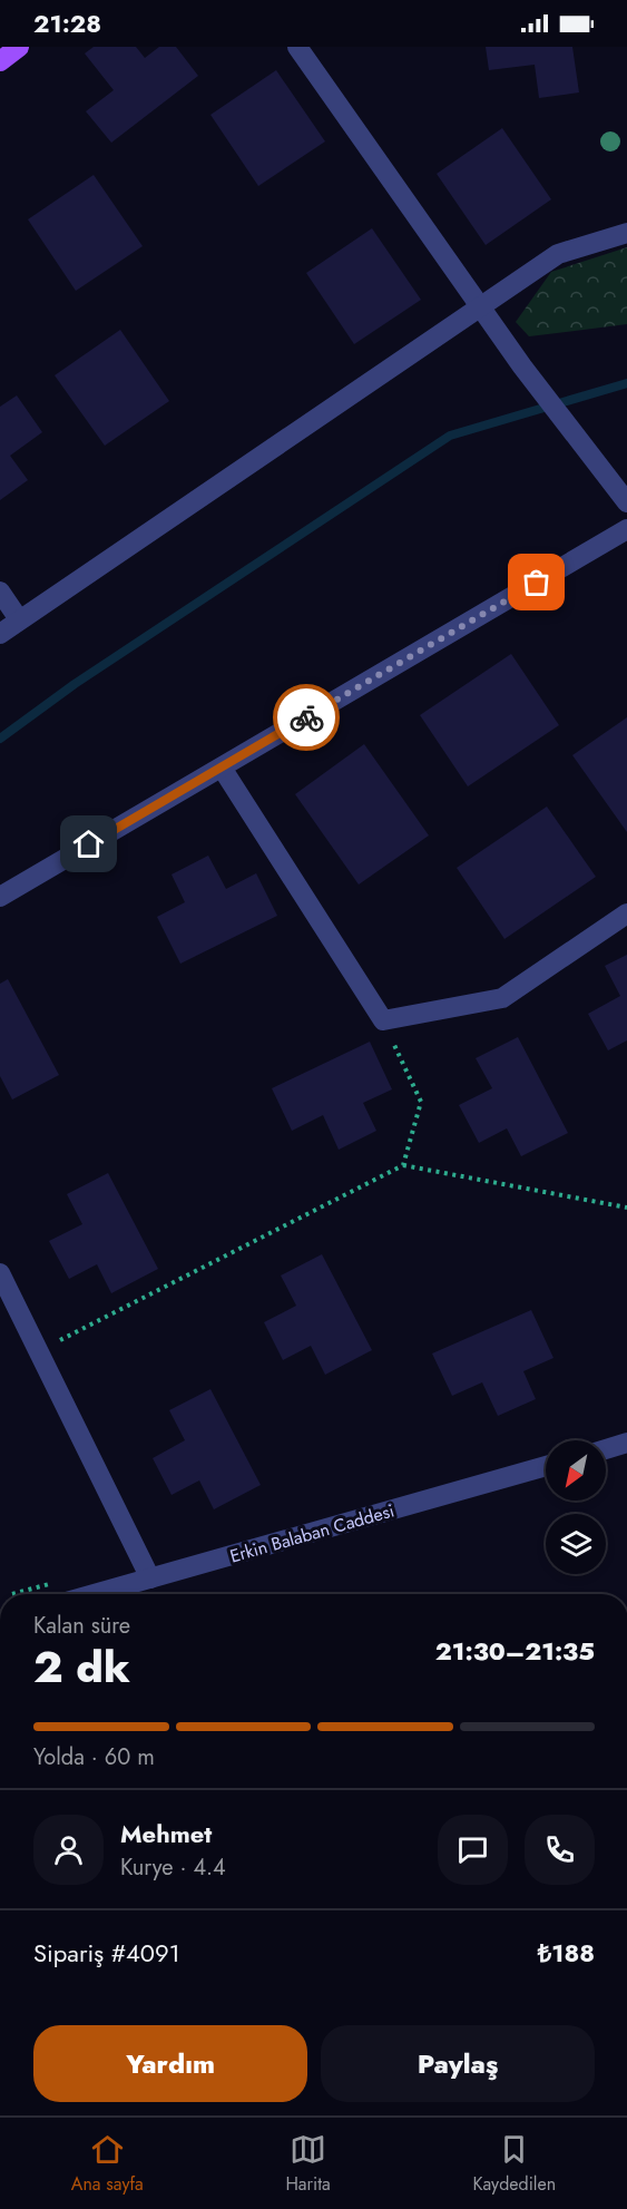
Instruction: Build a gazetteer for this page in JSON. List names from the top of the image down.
{
  "streets": {
    "street": ["Erkin Balaban Caddesi"]
  },
  "north": "bottom left",
  "page": {
    "status": "21:28",
    "heading": ["2 dk", "Kalan süre", "21:30–21:35"],
    "panel": [
      "Mehmet",
      "Kurye · 4.4",
      "Sipariş #4091",
      "₺188"
    ],
    "bar": "Yolda · 60 m",
    "buttons": ["Yardım", "Paylaş"],
    "tabs": ["Ana sayfa", "Harita", "Kaydedilen"]
  }
}
